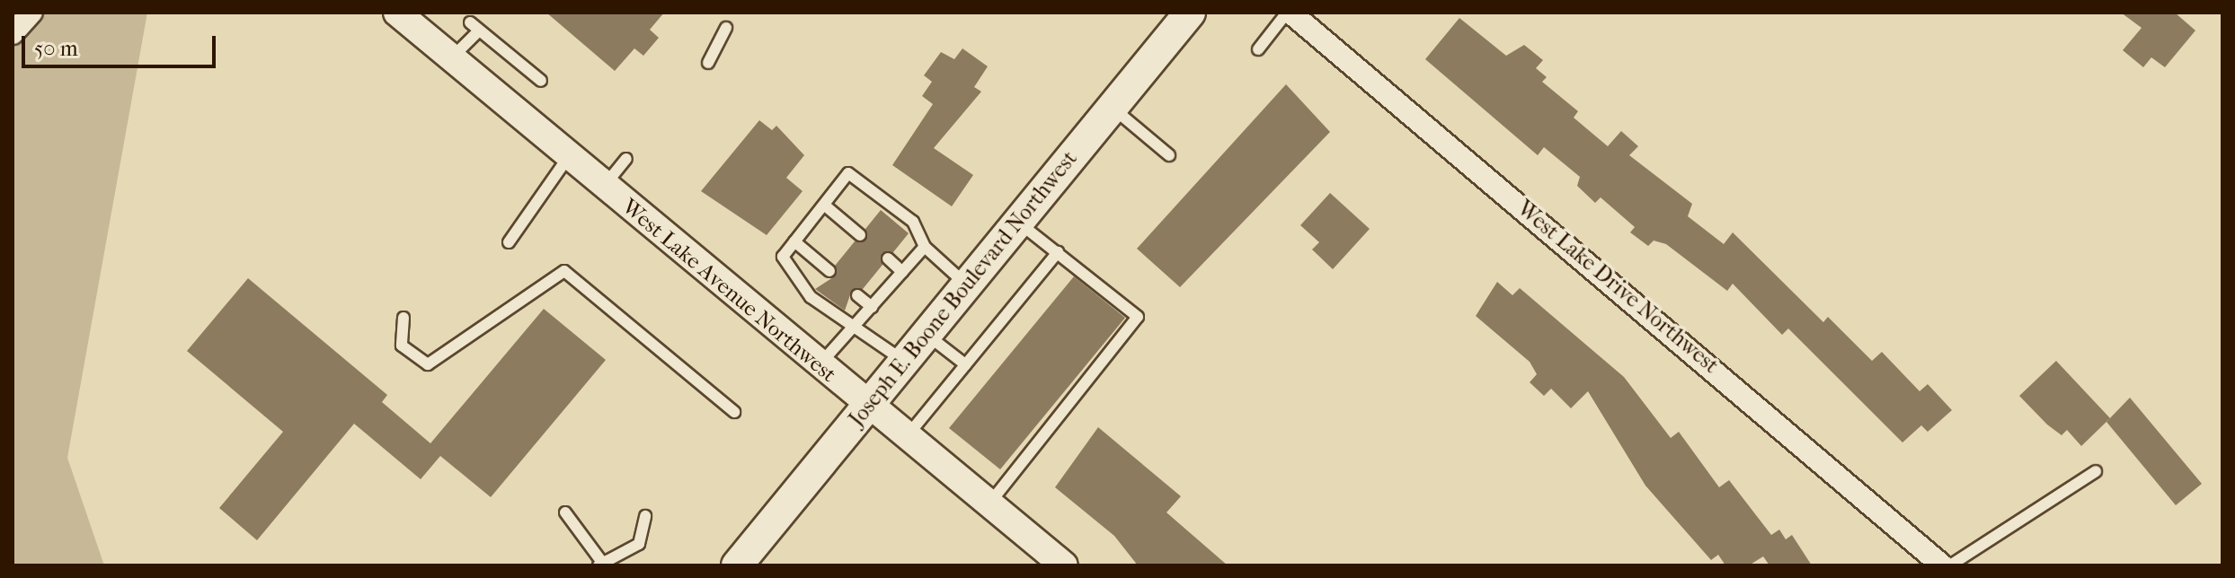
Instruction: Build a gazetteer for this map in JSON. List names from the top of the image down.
{
  "streets": {
    "main road": ["Joseph E. Boone Boulevard Northwest"],
    "street": ["West Lake Drive Northwest", "West Lake Avenue Northwest"]
  },
  "crossings": [
    ["Joseph E. Boone Boulevard Northwest", "West Lake Avenue Northwest"]
  ],
  "scale_bar": "50 m"
}
